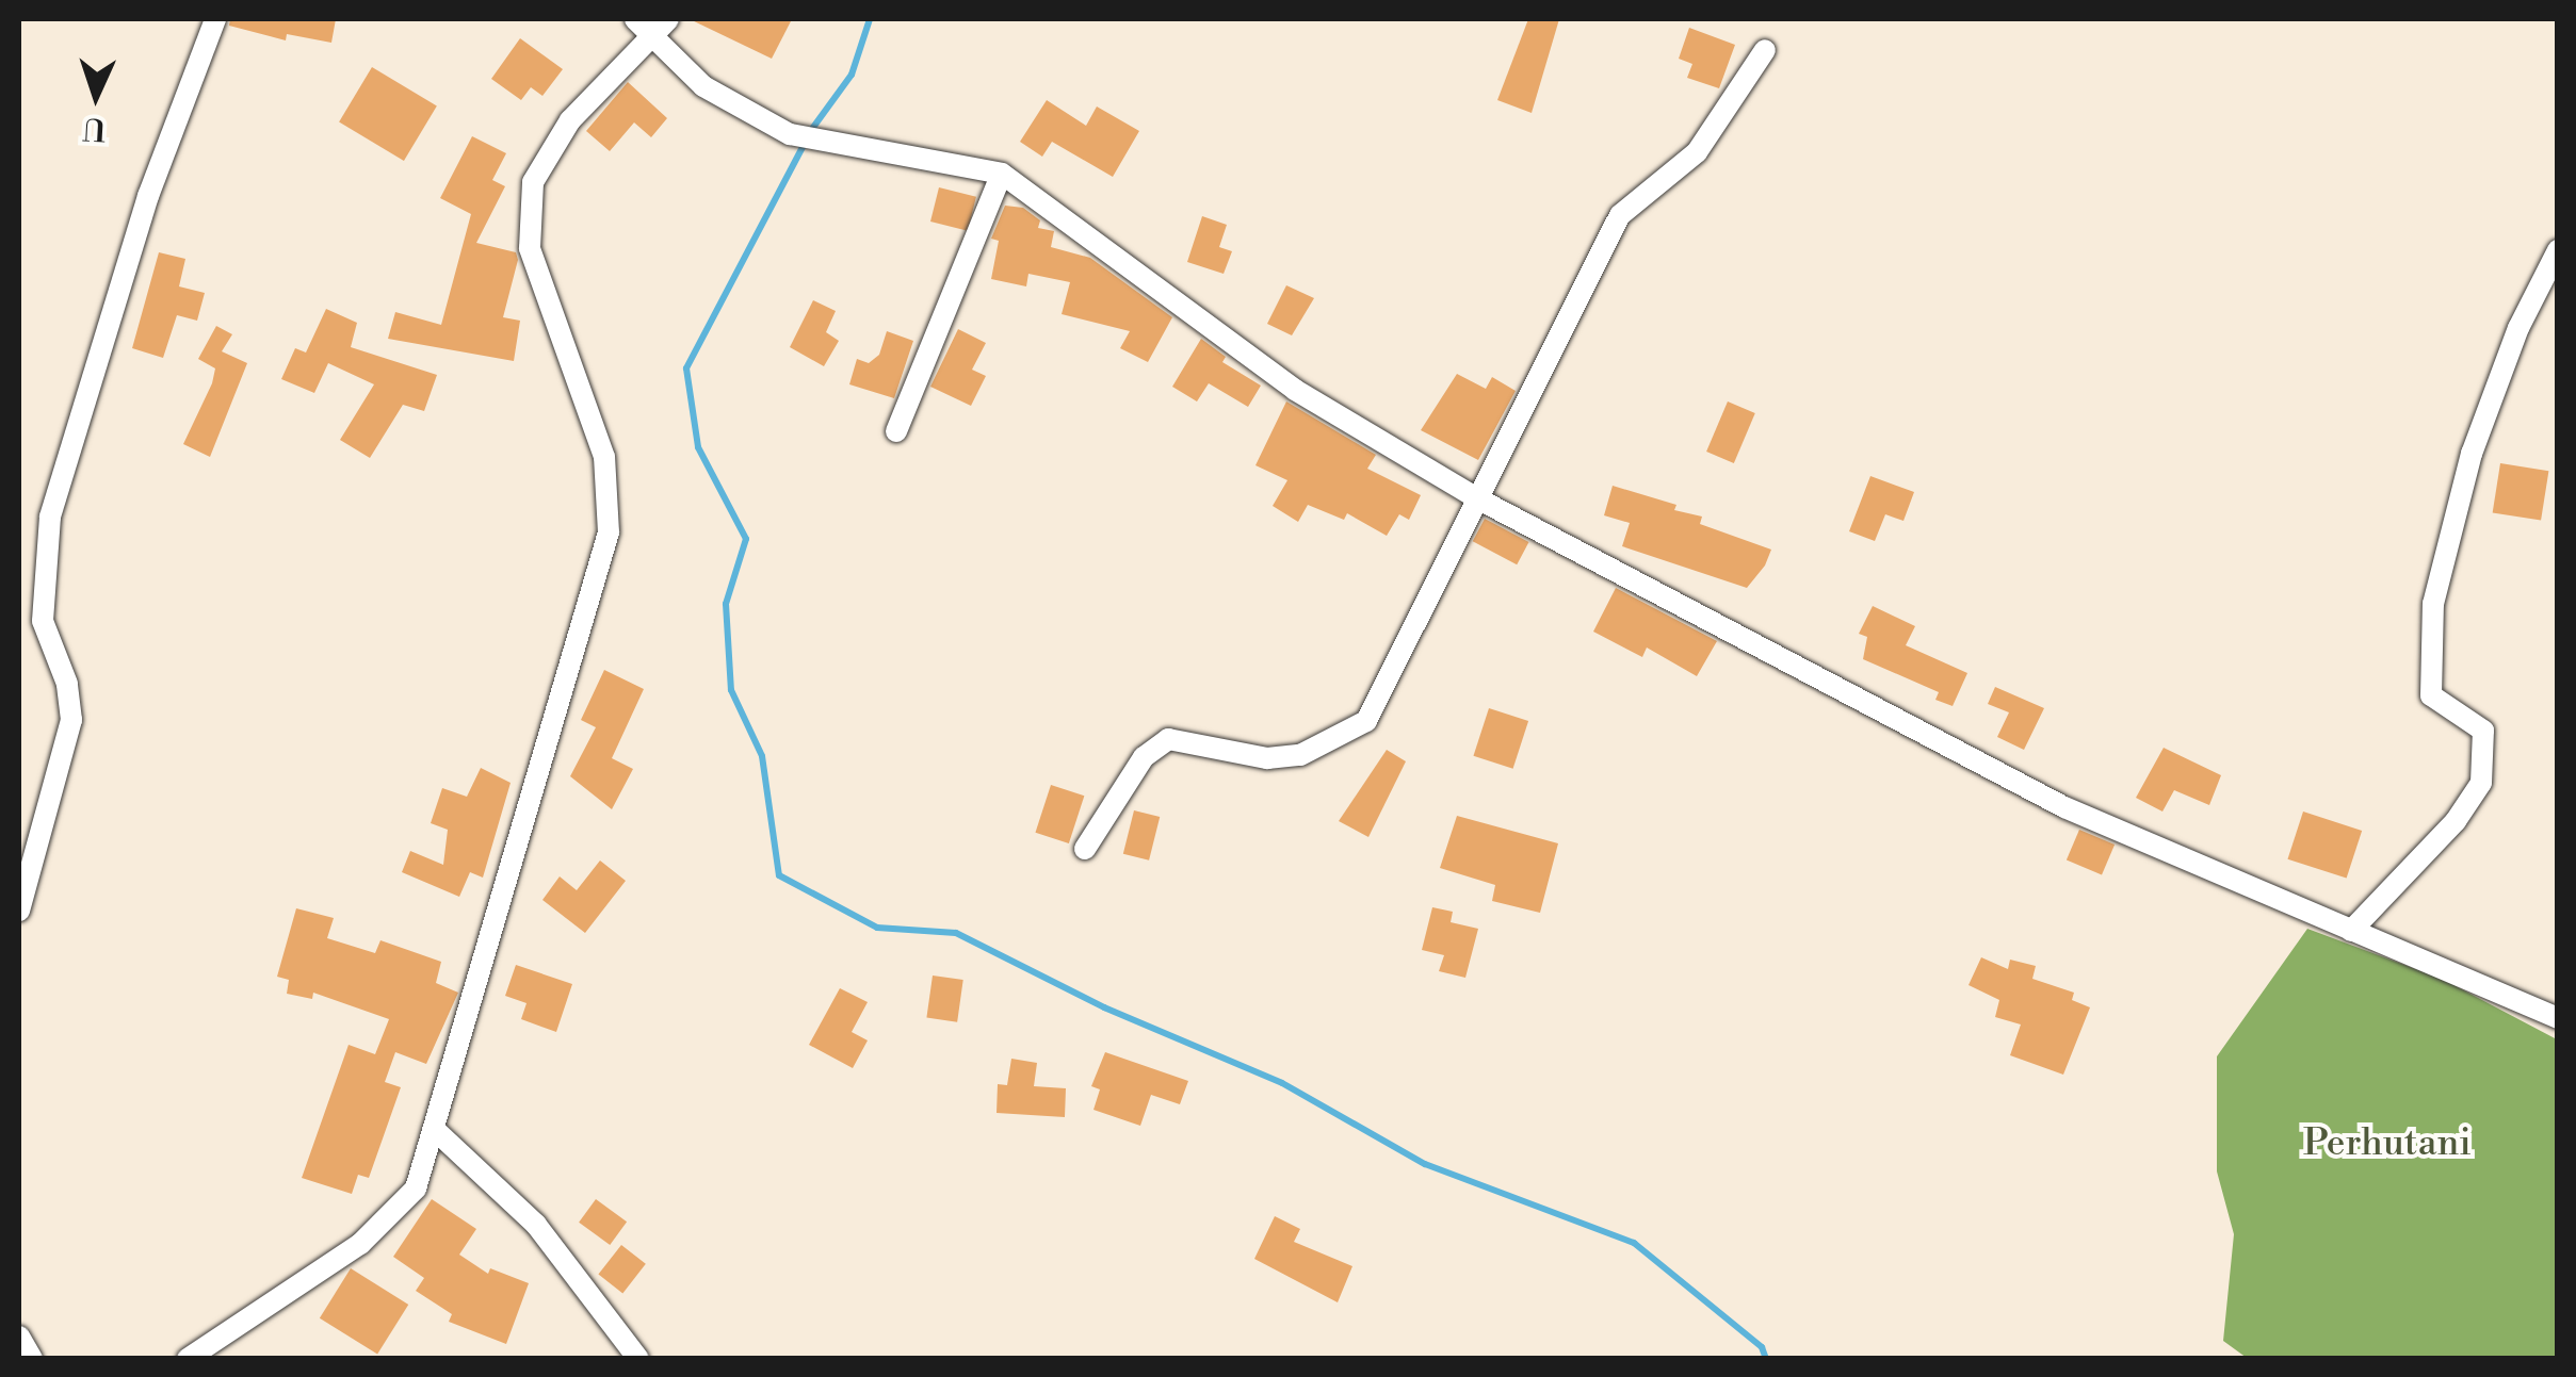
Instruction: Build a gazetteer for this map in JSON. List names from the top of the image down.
{
  "parks": ["Perhutani"],
  "north": "bottom"
}
